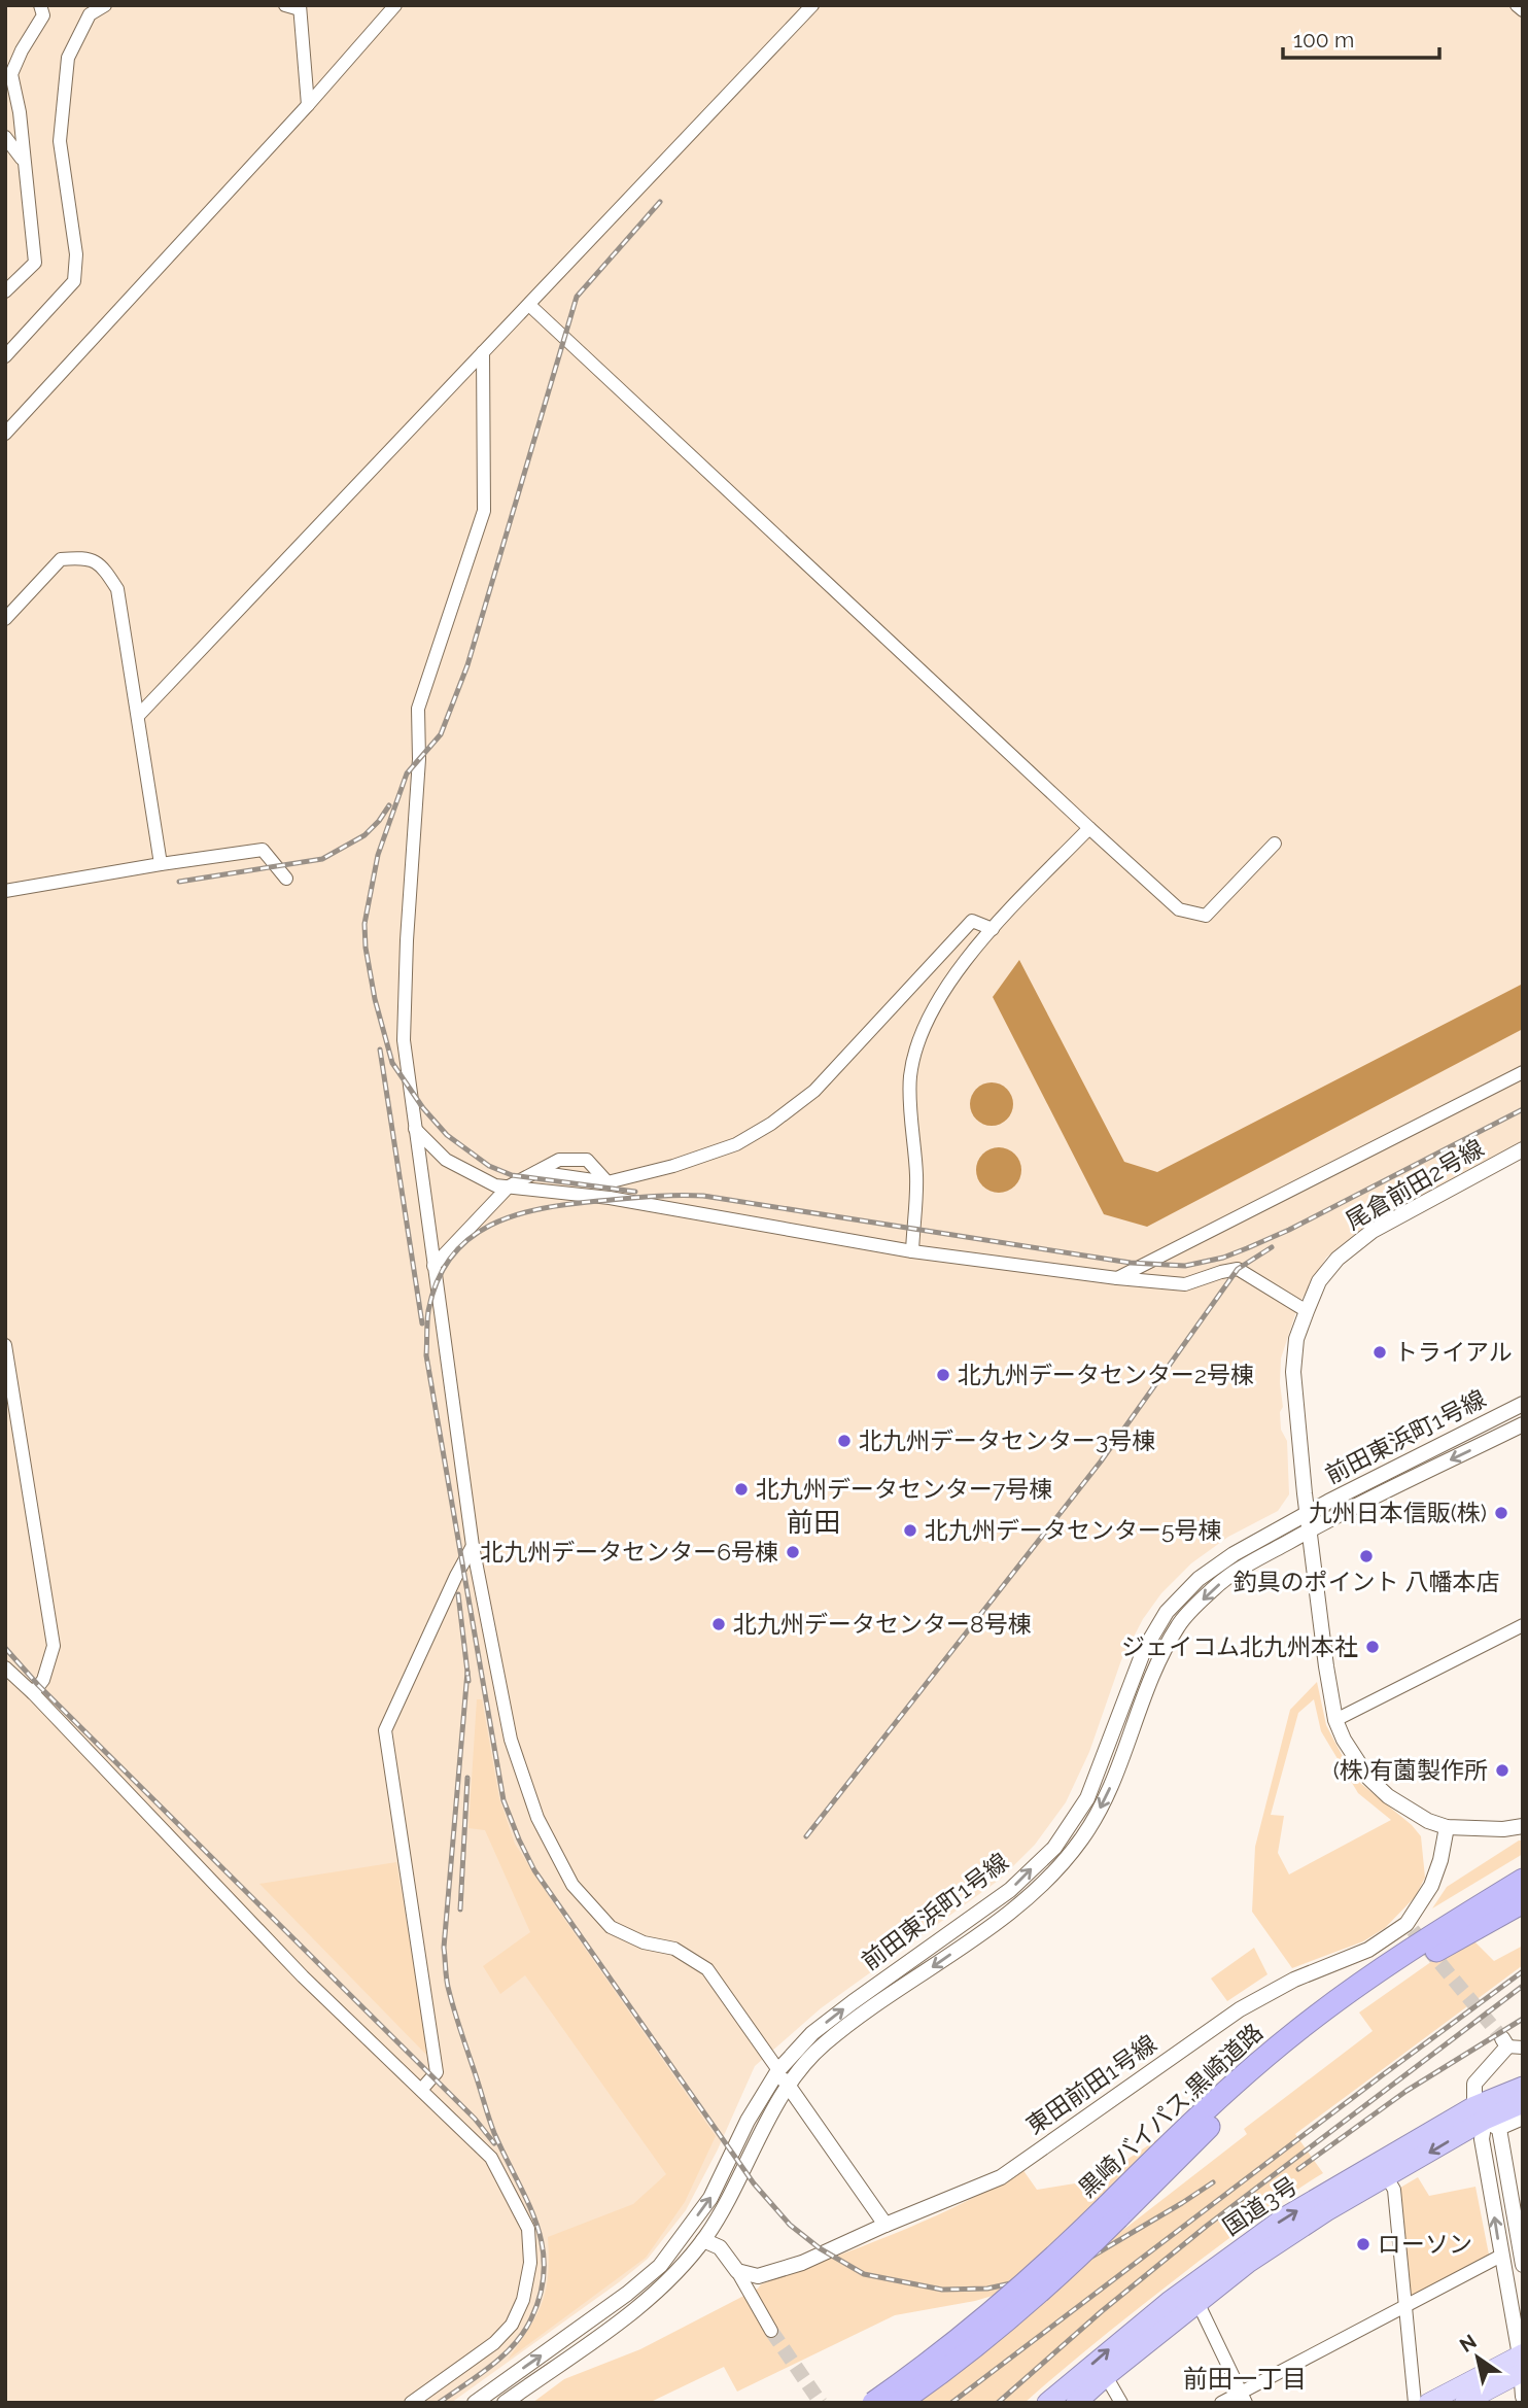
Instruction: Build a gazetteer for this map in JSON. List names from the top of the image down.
{
  "streets": {
    "highway": ["黒崎バイパス;黒崎道路", "国道3号"],
    "street": ["尾倉前田2号線", "前田東浜町1号線", "東田前田1号線"]
  },
  "crossings": [
    ["尾倉前田2号線", "前田東浜町1号線"],
    ["尾倉前田2号線", "東田前田1号線"]
  ],
  "districts": ["前田", "前田一丁目"],
  "places": [
    "トライアル",
    "北九州データセンター2号棟",
    "北九州データセンター3号棟",
    "北九州データセンター7号棟",
    "九州日本信販(株)",
    "北九州データセンター5号棟",
    "北九州データセンター6号棟",
    "釣具のポイント 八幡本店",
    "北九州データセンター8号棟",
    "ジェイコム北九州本社",
    "(株)有薗製作所",
    "ローソン"
  ],
  "scale_bar": "100 m",
  "north": "top left"
}
